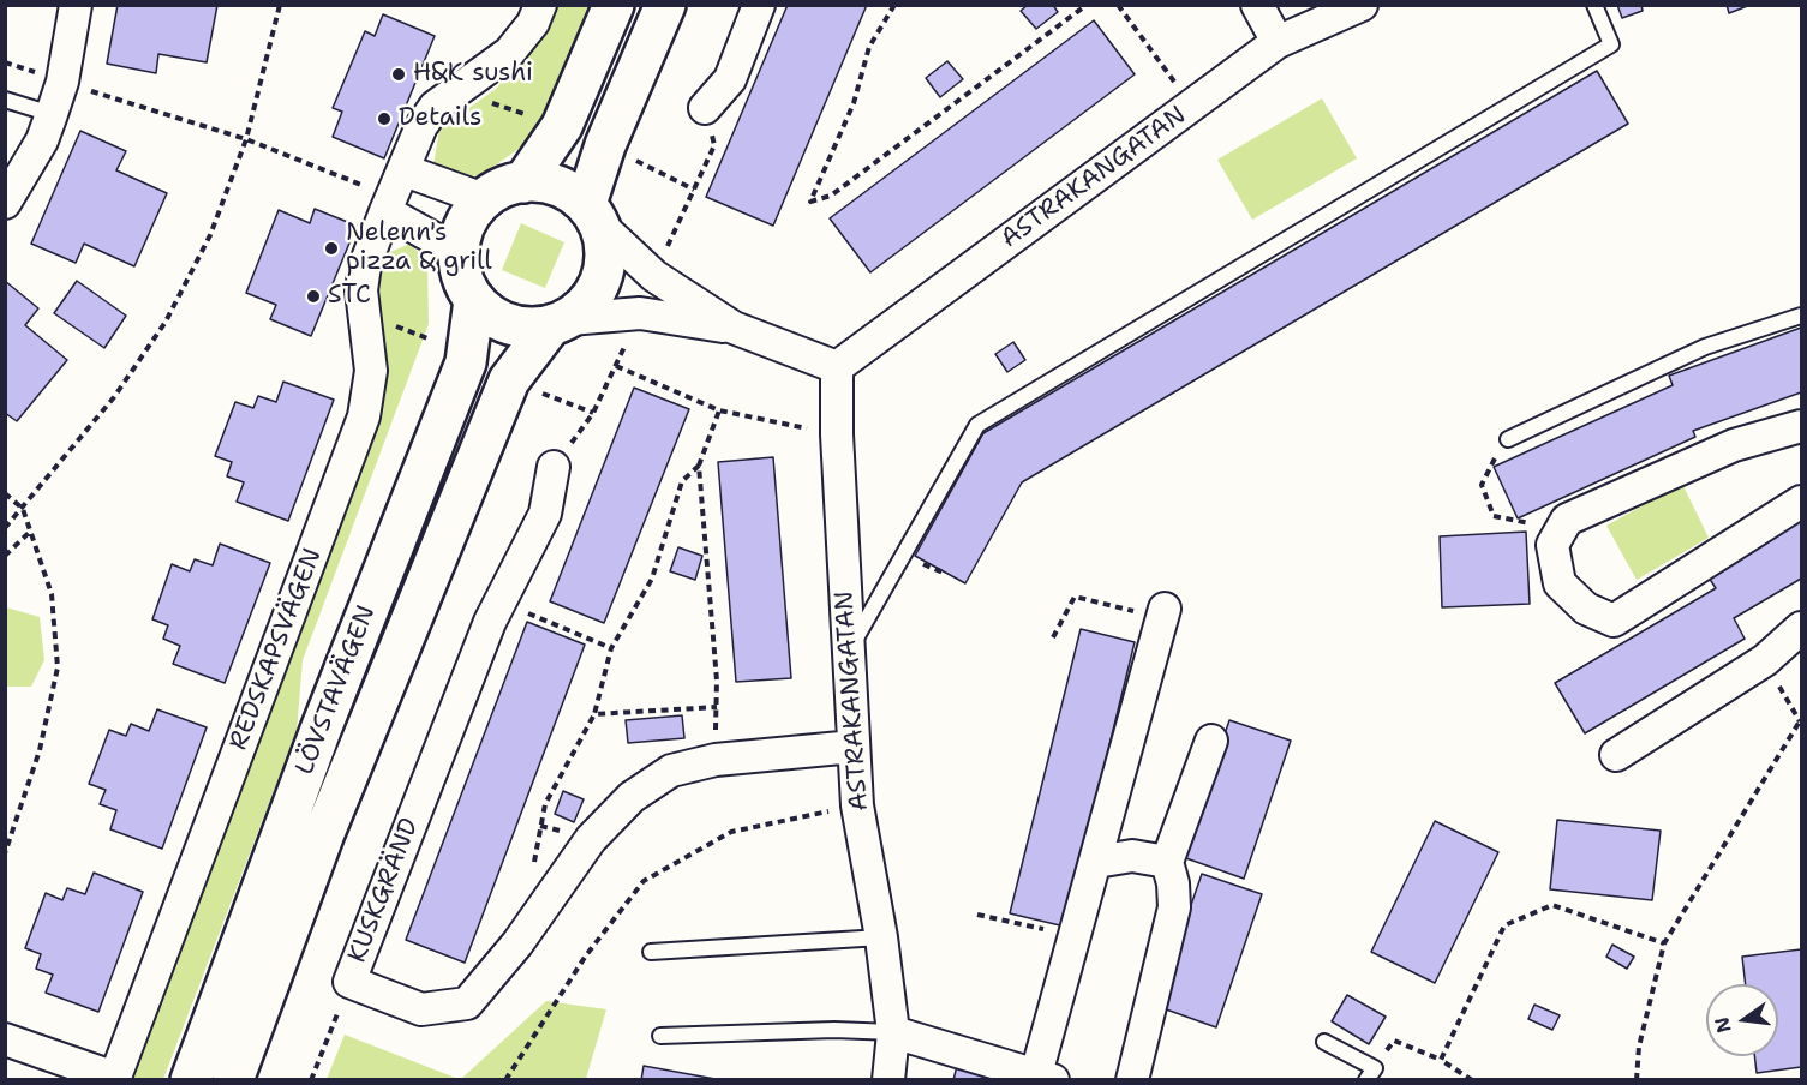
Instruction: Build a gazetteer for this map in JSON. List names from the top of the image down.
{
  "streets": {
    "street": [
      "ASTRAKANGATAN",
      "REDSKAPSVÄGEN",
      "LÖVSTAVÄGEN",
      "KUSKGRÄND"
    ]
  },
  "crossings": [
    ["ASTRAKANGATAN", "KUSKGRÄND"]
  ],
  "places": [
    "H&K sushi",
    "Details",
    "Nelenn's pizza & grill",
    "STC"
  ],
  "north": "left"
}
